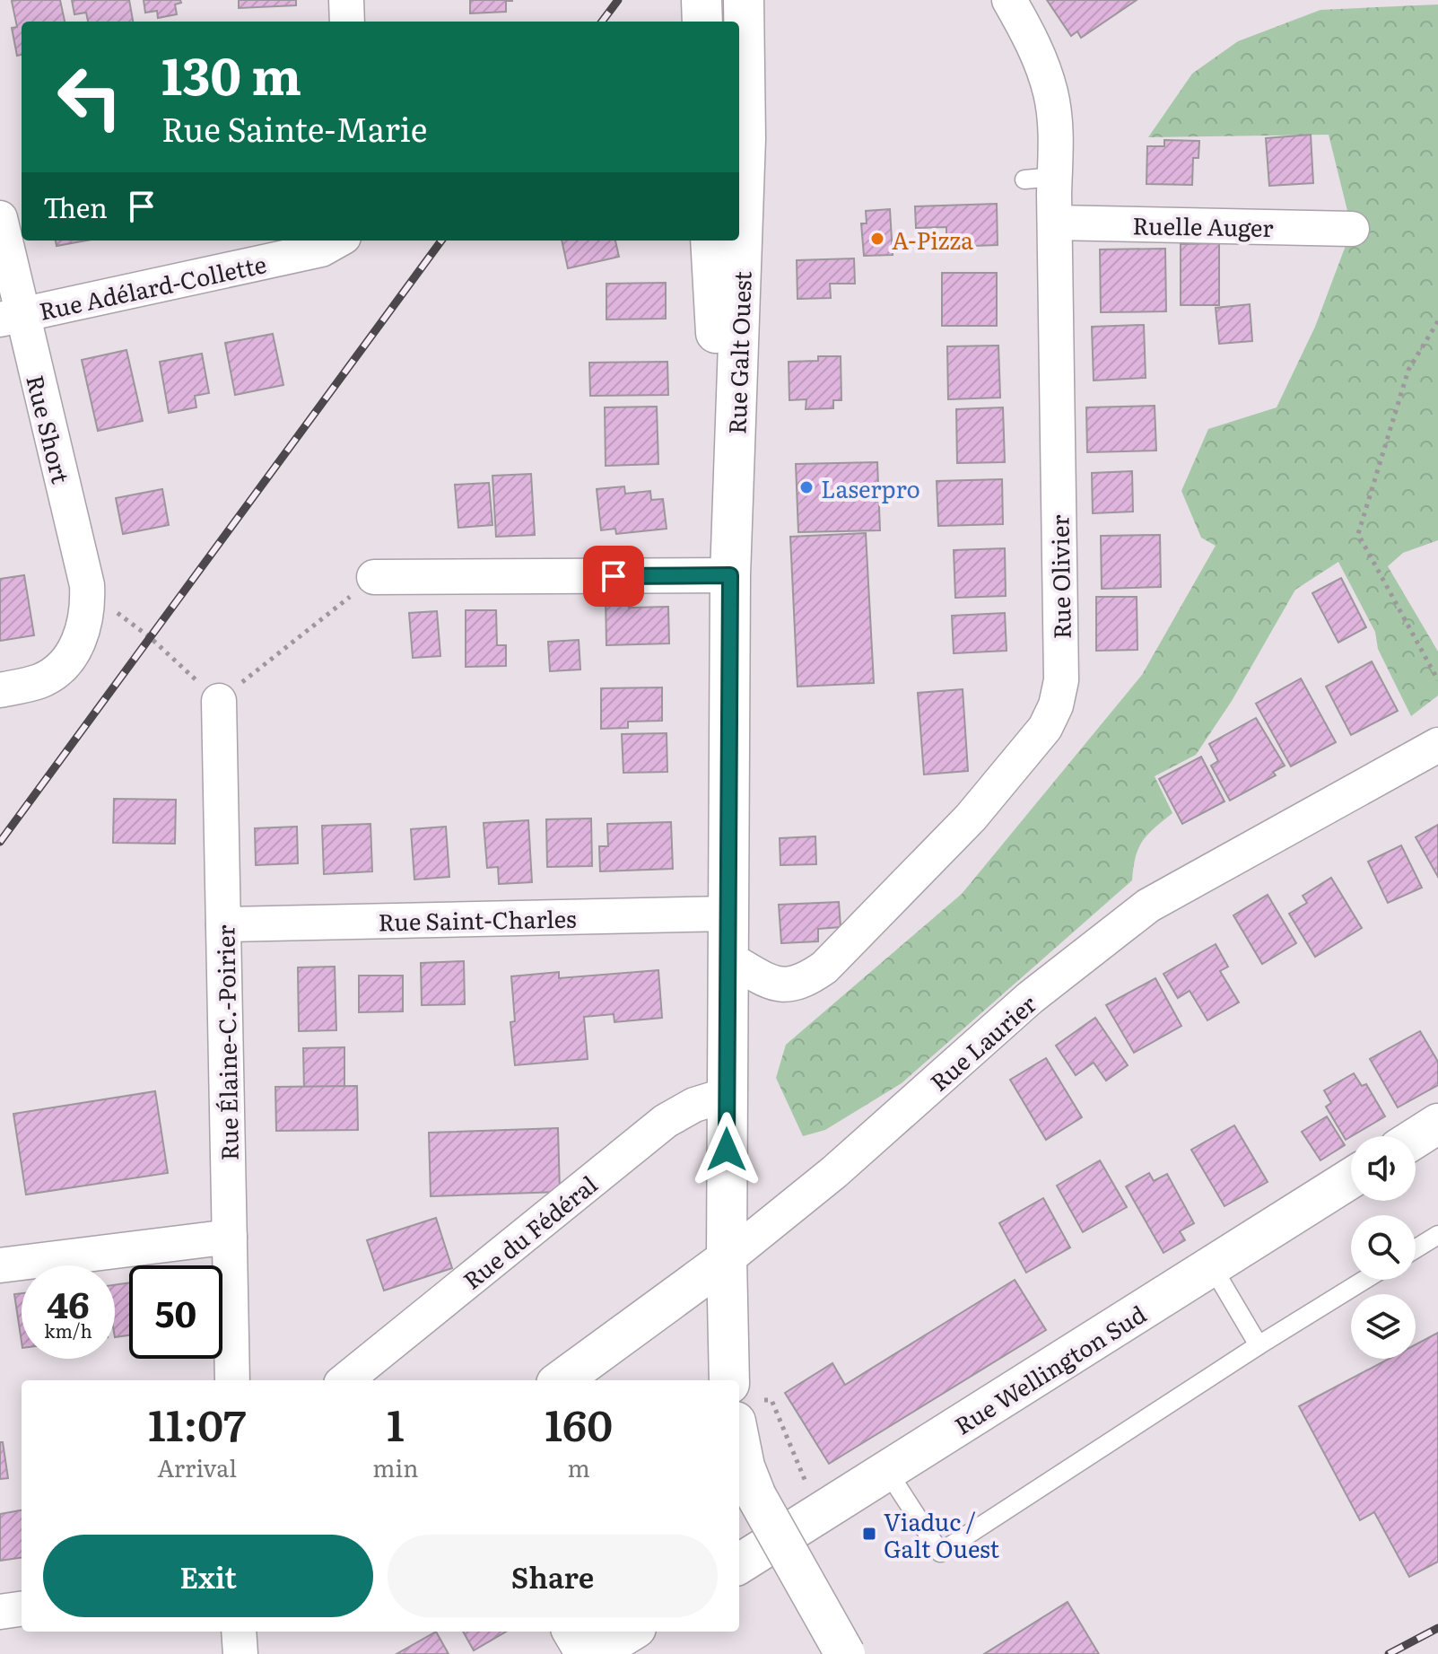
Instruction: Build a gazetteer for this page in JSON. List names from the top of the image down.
{
  "streets": {
    "main road": ["Rue Galt Ouest", "Rue Laurier", "Rue Wellington Sud"],
    "street": [
      "Ruelle Auger",
      "Rue Adélard-Collette",
      "Rue Short",
      "Rue Olivier",
      "Rue Saint-Charles",
      "Rue Élaine-C.-Poirier",
      "Rue du Fédéral"
    ]
  },
  "crossings": [
    ["Ruelle Auger", "Rue Olivier"],
    ["Rue Adélard-Collette", "Rue Short"],
    ["Rue Galt Ouest", "Rue Olivier"],
    ["Rue Galt Ouest", "Rue Saint-Charles"],
    ["Rue Galt Ouest", "Rue Laurier"],
    ["Rue Galt Ouest", "Rue du Fédéral"],
    ["Rue Saint-Charles", "Rue Élaine-C.-Poirier"]
  ],
  "places": {
    "other": ["A-Pizza", "Laserpro"],
    "transit": ["Viaduc / Galt Ouest"]
  },
  "page": {
    "turn": ["130 m", "Rue Sainte-Marie"],
    "then": "Then",
    "speed": "46 km/h",
    "limit": "50",
    "eta": [
      "11:07",
      "Arrival",
      "1",
      "min",
      "160",
      "m"
    ],
    "buttons": ["Exit", "Share"]
  }
}
